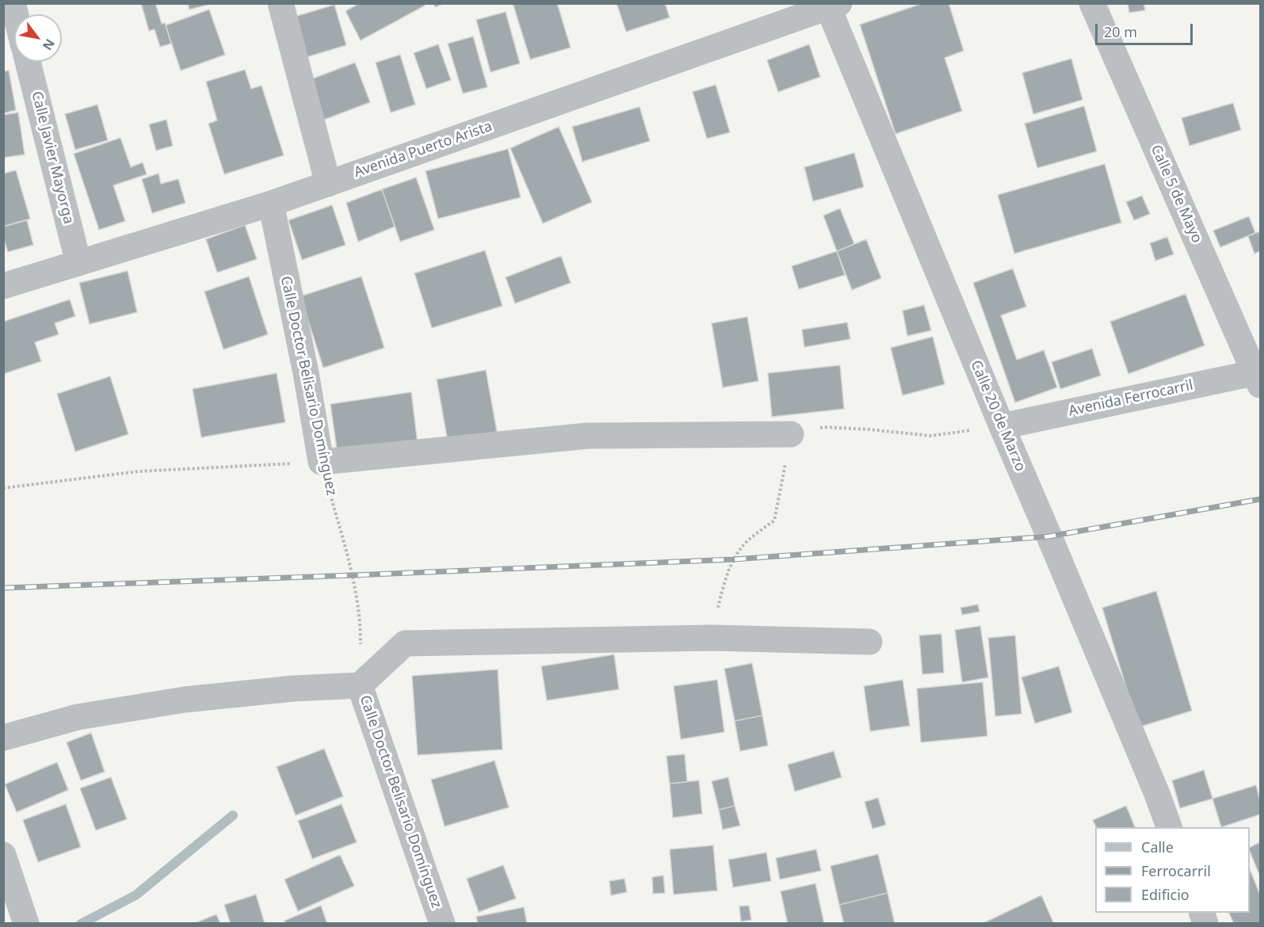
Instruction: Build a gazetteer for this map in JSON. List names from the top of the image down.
{
  "streets": {
    "street": [
      "Avenida Puerto Arista",
      "Calle Javier Mayorga",
      "Calle 5 de Mayo",
      "Calle Doctor Belisario Domínguez",
      "Avenida Ferrocarril",
      "Calle 20 de Marzo"
    ]
  },
  "crossings": [
    ["Avenida Puerto Arista", "Calle Javier Mayorga"],
    ["Avenida Puerto Arista", "Calle Doctor Belisario Domínguez"],
    ["Avenida Puerto Arista", "Calle 20 de Marzo"],
    ["Calle 5 de Mayo", "Avenida Ferrocarril"],
    ["Avenida Ferrocarril", "Calle 20 de Marzo"]
  ],
  "legend": ["Calle", "Ferrocarril", "Edificio"],
  "scale_bar": "20 m",
  "north": "bottom right"
}
